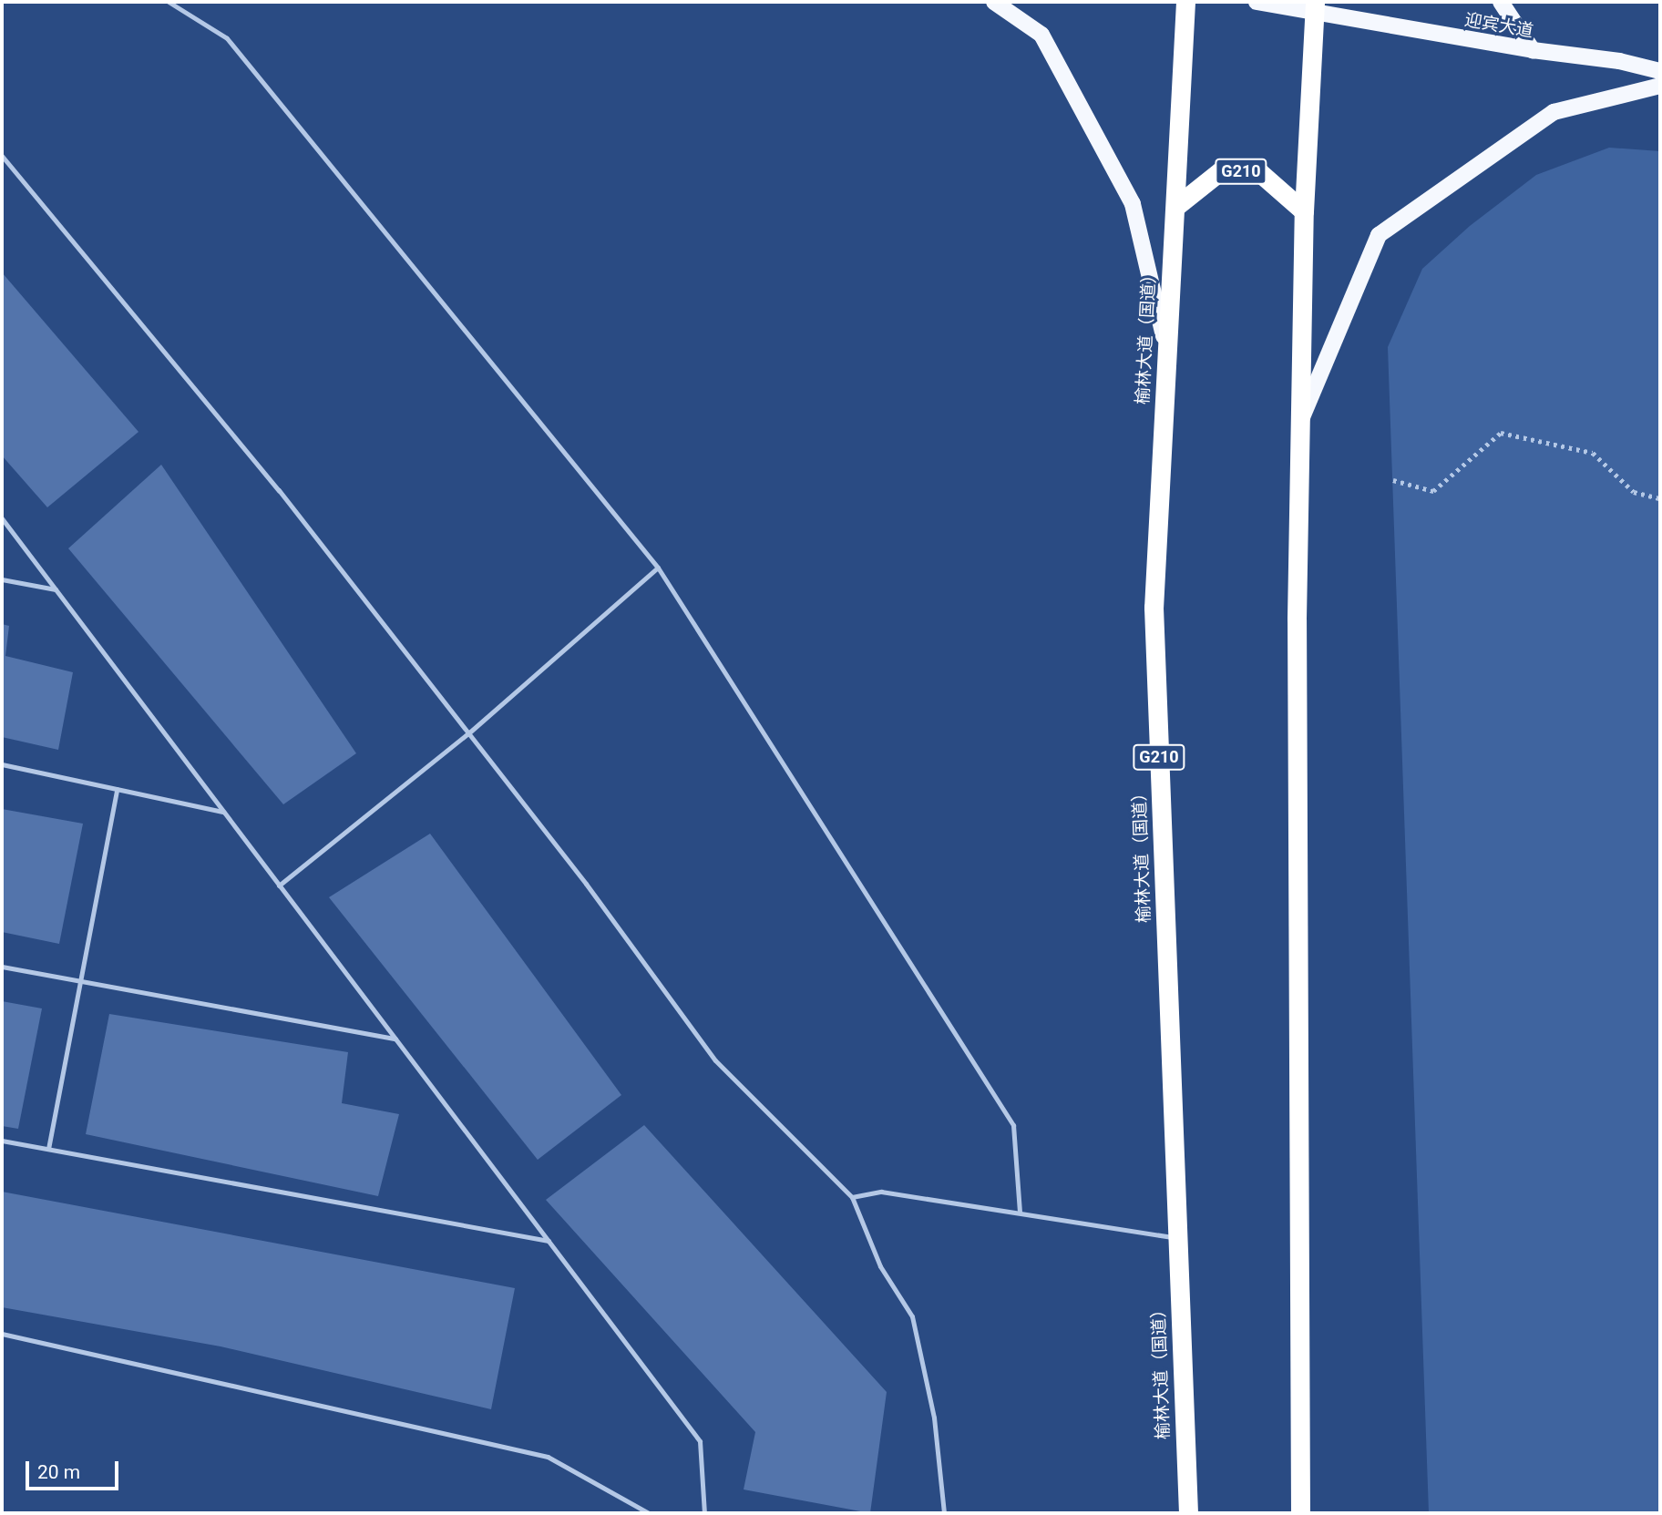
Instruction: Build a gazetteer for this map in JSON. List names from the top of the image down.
{
  "streets": {
    "highway": ["G210", "榆林大道（国道）"],
    "main road": ["迎宾大道"]
  },
  "crossings": [
    ["G210", "榆林大道（国道）"]
  ],
  "scale_bar": "20 m"
}
